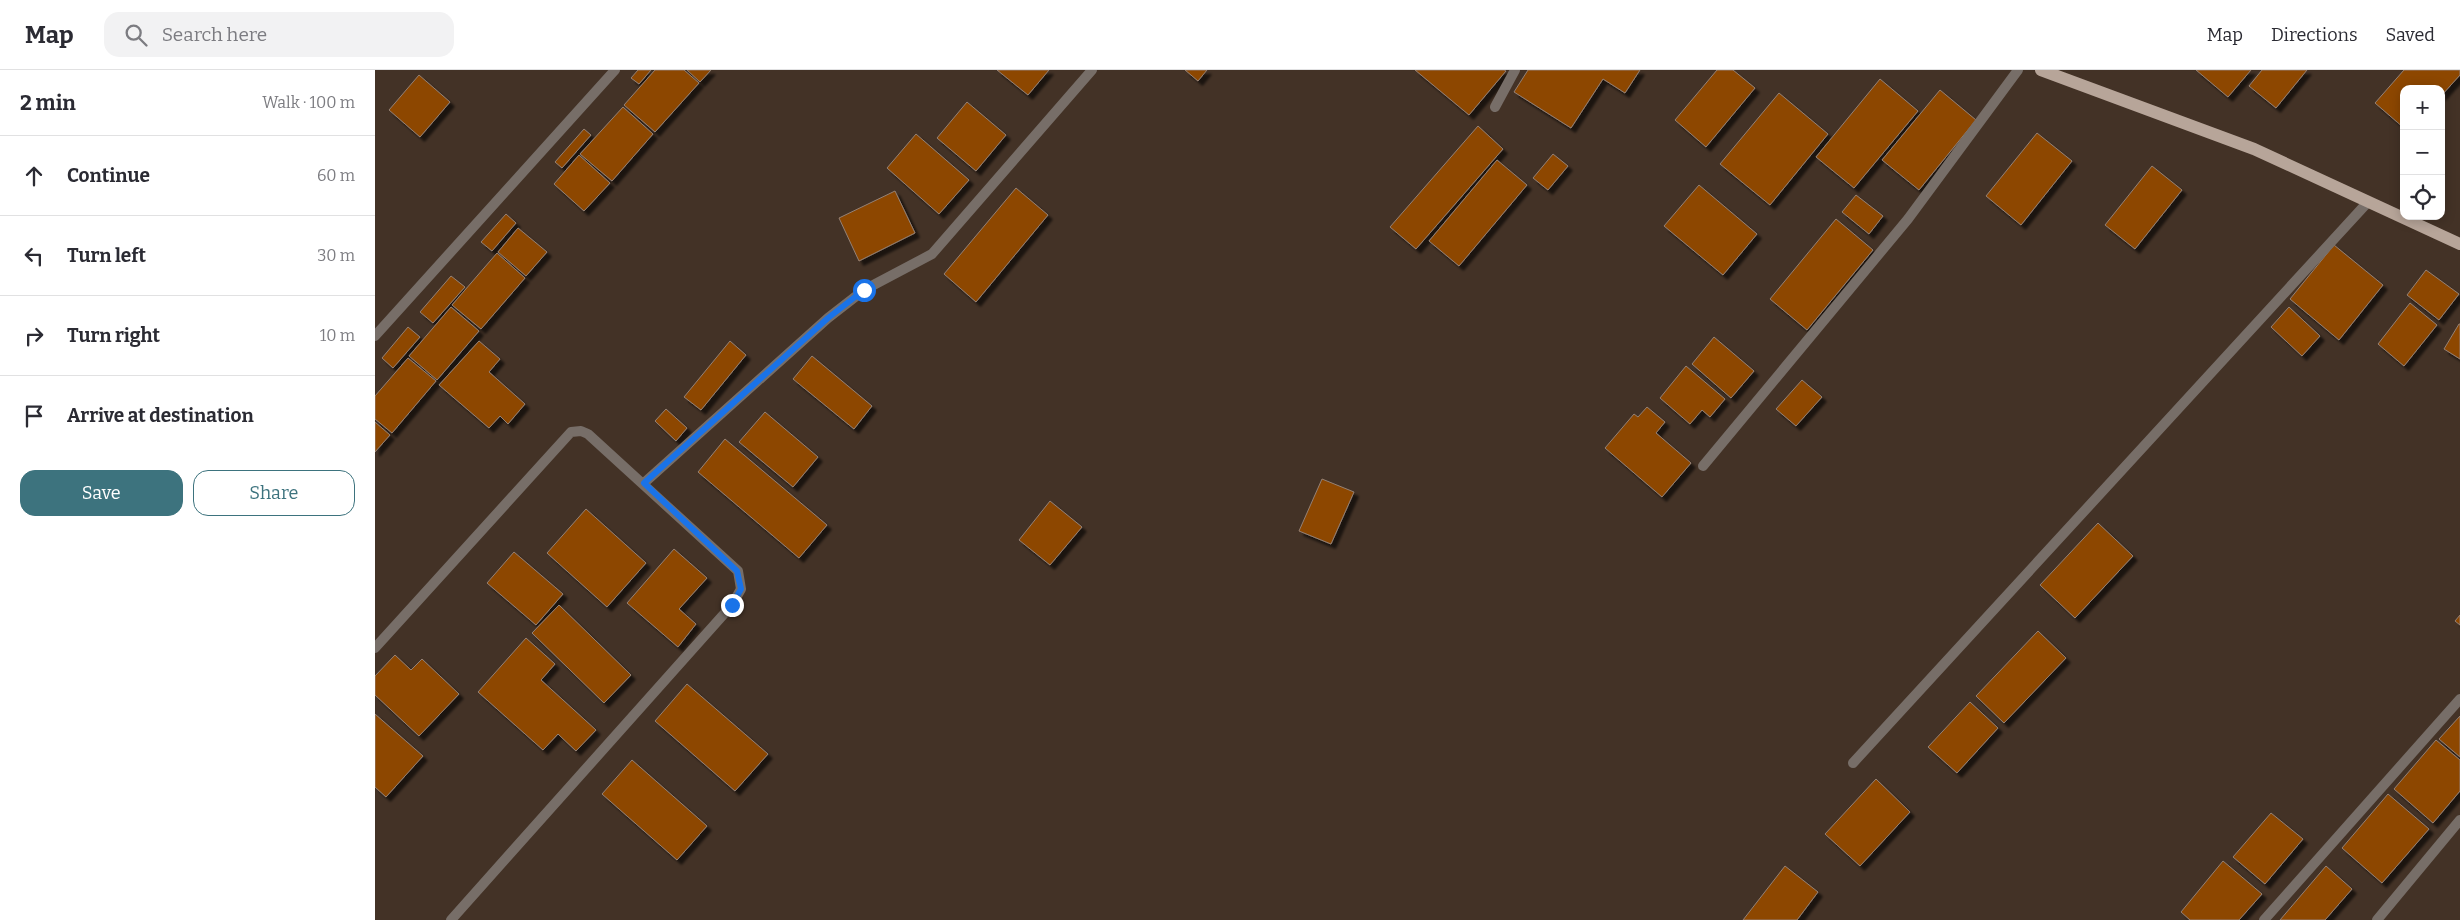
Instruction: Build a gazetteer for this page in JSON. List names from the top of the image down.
{
  "page": {
    "header": "Map",
    "search": "Search here",
    "nav": ["Map", "Directions", "Saved"],
    "heading": ["2 min", "Walk · 100 m"],
    "map_buttons": ["+", "−"],
    "list": [
      ["Continue", "60 m"],
      ["Turn left", "30 m"],
      ["Turn right", "10 m"],
      "Arrive at destination"
    ],
    "buttons": ["Save", "Share"]
  }
}
